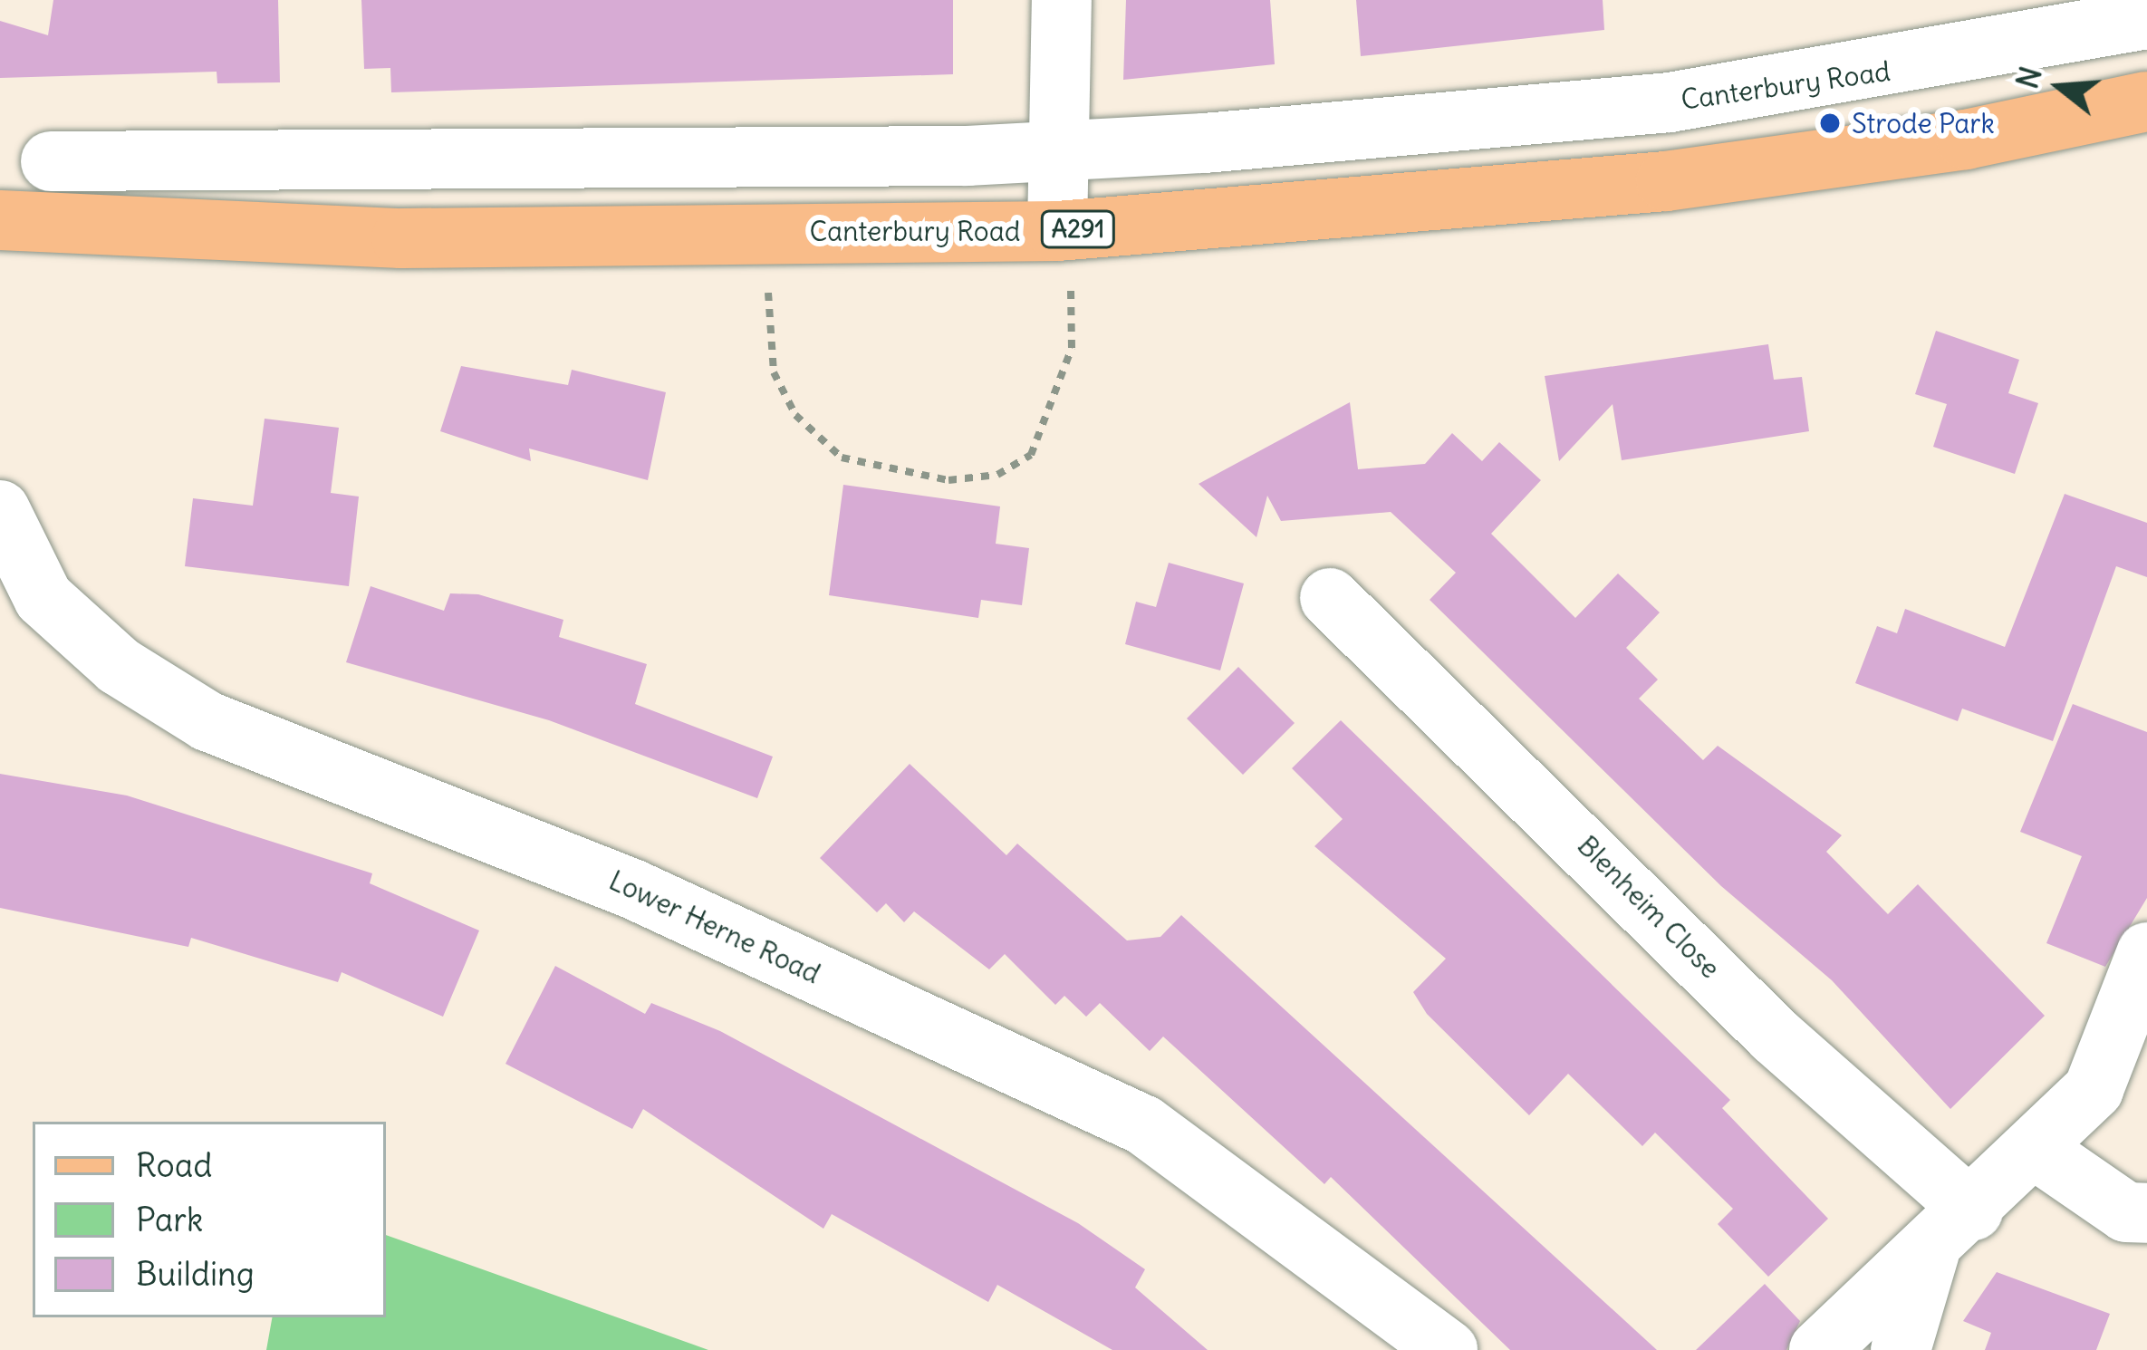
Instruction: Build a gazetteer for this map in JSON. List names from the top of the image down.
{
  "streets": {
    "main road": ["Canterbury Road", "A291"],
    "street": ["Blenheim Close", "Lower Herne Road"]
  },
  "places": ["Strode Park"],
  "legend": ["Road", "Park", "Building"],
  "north": "left"
}
